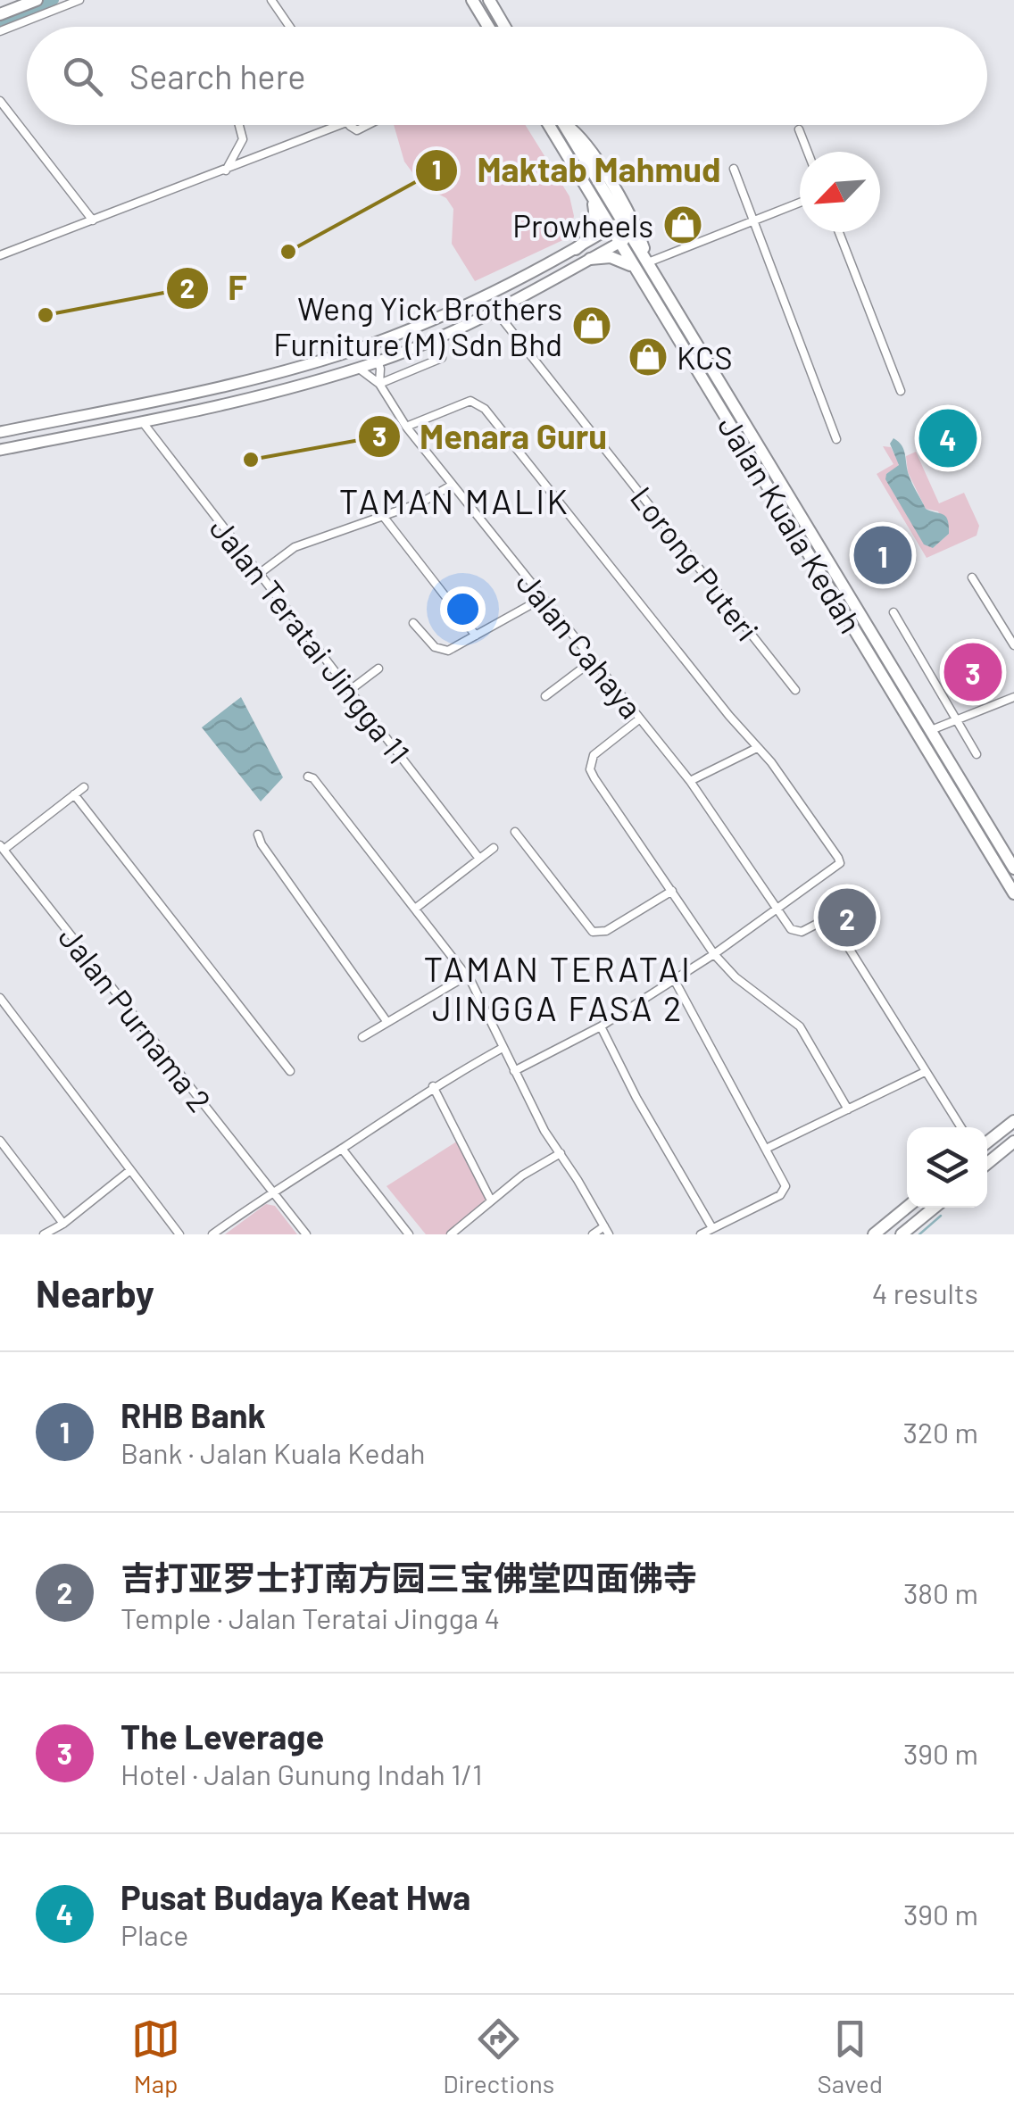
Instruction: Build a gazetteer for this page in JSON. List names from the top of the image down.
{
  "streets": {
    "main road": ["Jalan Kuala Kedah"],
    "street": [
      "Lorong Puteri",
      "Jalan Teratai Jingga 11",
      "Jalan Cahaya",
      "Jalan Purnama 2"
    ]
  },
  "districts": ["TAMAN MALIK", "TAMAN TERATAI JINGGA FASA 2"],
  "places": {
    "shop": ["Prowheels", "Weng Yick Brothers Furniture (M) Sdn Bhd", "KCS"],
    "other": ["Maktab Mahmud", "F", "Menara Guru"]
  },
  "north": "bottom left",
  "page": {
    "search": "Search here",
    "pins": [
      "4",
      "1",
      "3",
      "2"
    ],
    "heading": ["Nearby", "4 results"],
    "list": [
      {
        "mark": "1",
        "name": "RHB Bank",
        "note": "Bank · Jalan Kuala Kedah",
        "value": "320 m"
      },
      {
        "mark": "2",
        "name": "吉打亚罗士打南方园三宝佛堂四面佛寺",
        "note": "Temple · Jalan Teratai Jingga 4",
        "value": "380 m"
      },
      {
        "mark": "3",
        "name": "The Leverage",
        "note": "Hotel · Jalan Gunung Indah 1/1",
        "value": "390 m"
      },
      {
        "mark": "4",
        "name": "Pusat Budaya Keat Hwa",
        "note": "Place",
        "value": "390 m"
      }
    ],
    "nav": ["Map", "Directions", "Saved"]
  }
}
